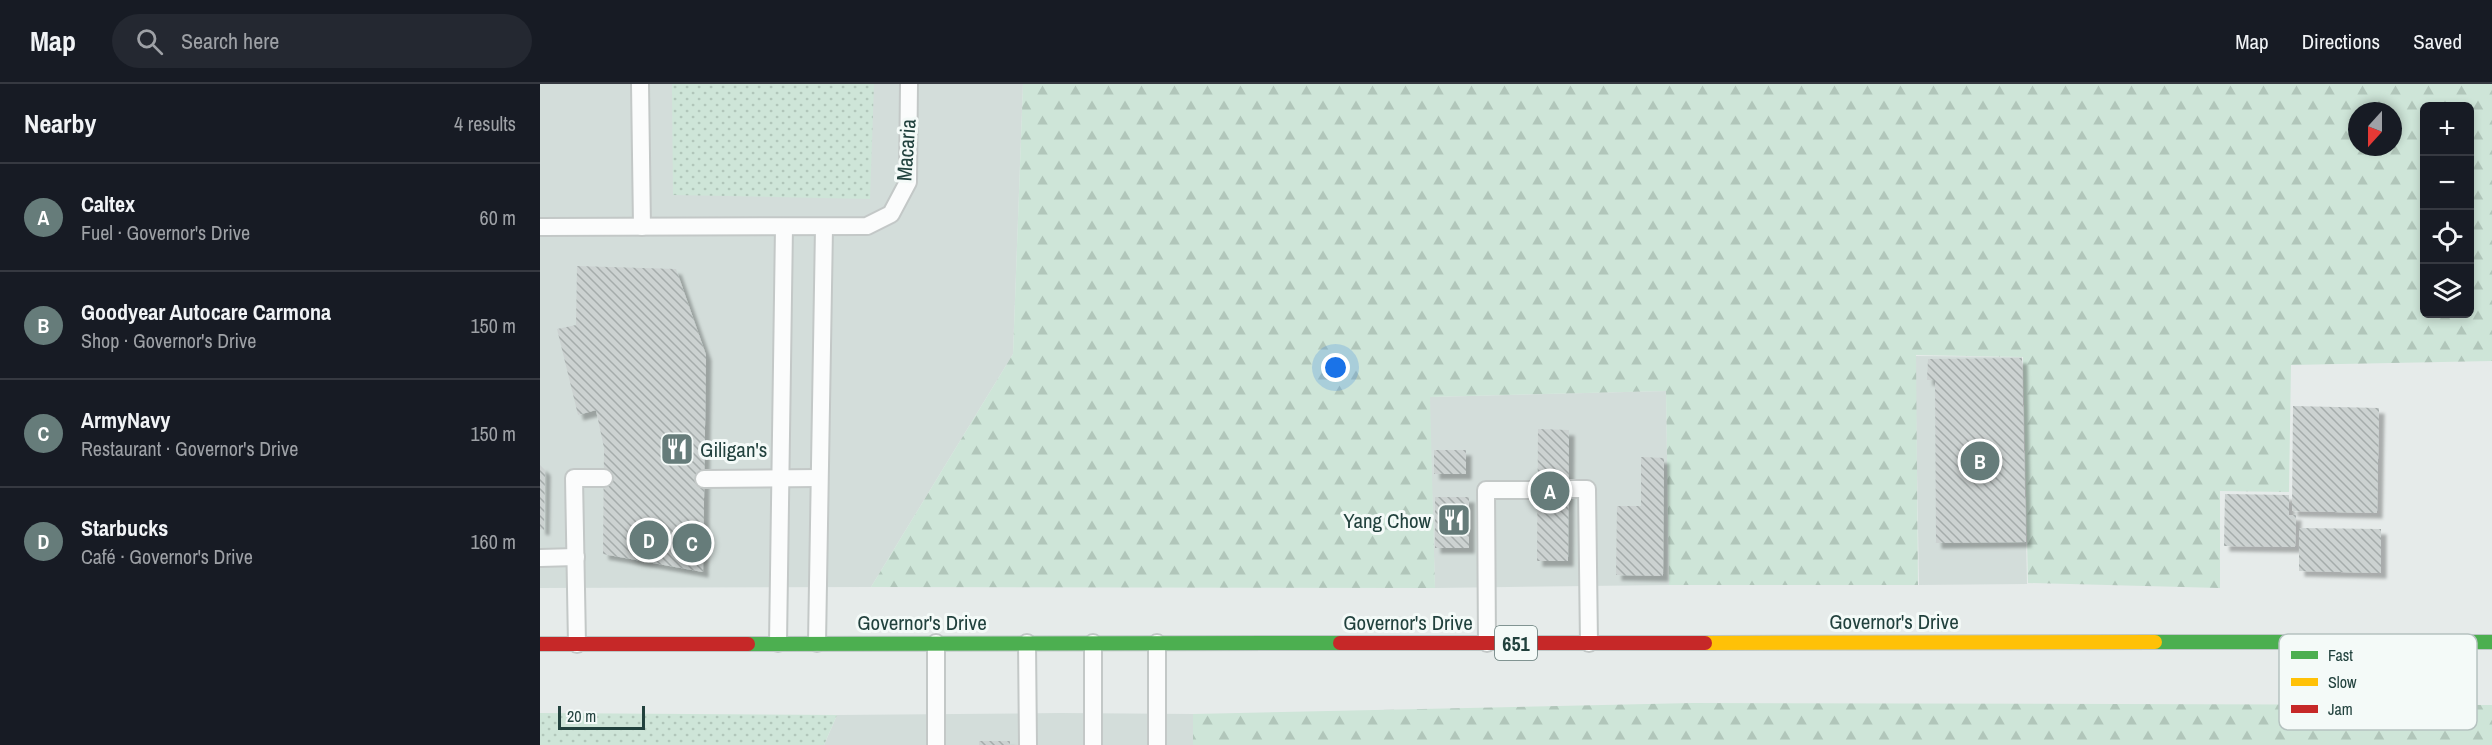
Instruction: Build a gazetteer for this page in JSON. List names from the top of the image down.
{
  "streets": {
    "highway": ["Governor's Drive", "651"],
    "lane": ["Macaria"]
  },
  "places": {
    "restaurant": ["Giligan's", "Yang Chow"]
  },
  "legend": ["Fast", "Slow", "Jam"],
  "scale_bar": "20 m",
  "north": "bottom",
  "page": {
    "header": "Map",
    "search": "Search here",
    "nav": ["Map", "Directions", "Saved"],
    "heading": ["Nearby", "4 results"],
    "map_buttons": ["+", "−"],
    "list": [
      {
        "mark": "A",
        "name": "Caltex",
        "note": "Fuel · Governor's Drive",
        "value": "60 m"
      },
      {
        "mark": "B",
        "name": "Goodyear Autocare Carmona",
        "note": "Shop · Governor's Drive",
        "value": "150 m"
      },
      {
        "mark": "C",
        "name": "ArmyNavy",
        "note": "Restaurant · Governor's Drive",
        "value": "150 m"
      },
      {
        "mark": "D",
        "name": "Starbucks",
        "note": "Café · Governor's Drive",
        "value": "160 m"
      }
    ],
    "pins": [
      "B",
      "A",
      "D",
      "C"
    ],
    "scale": "20 m"
  }
}
